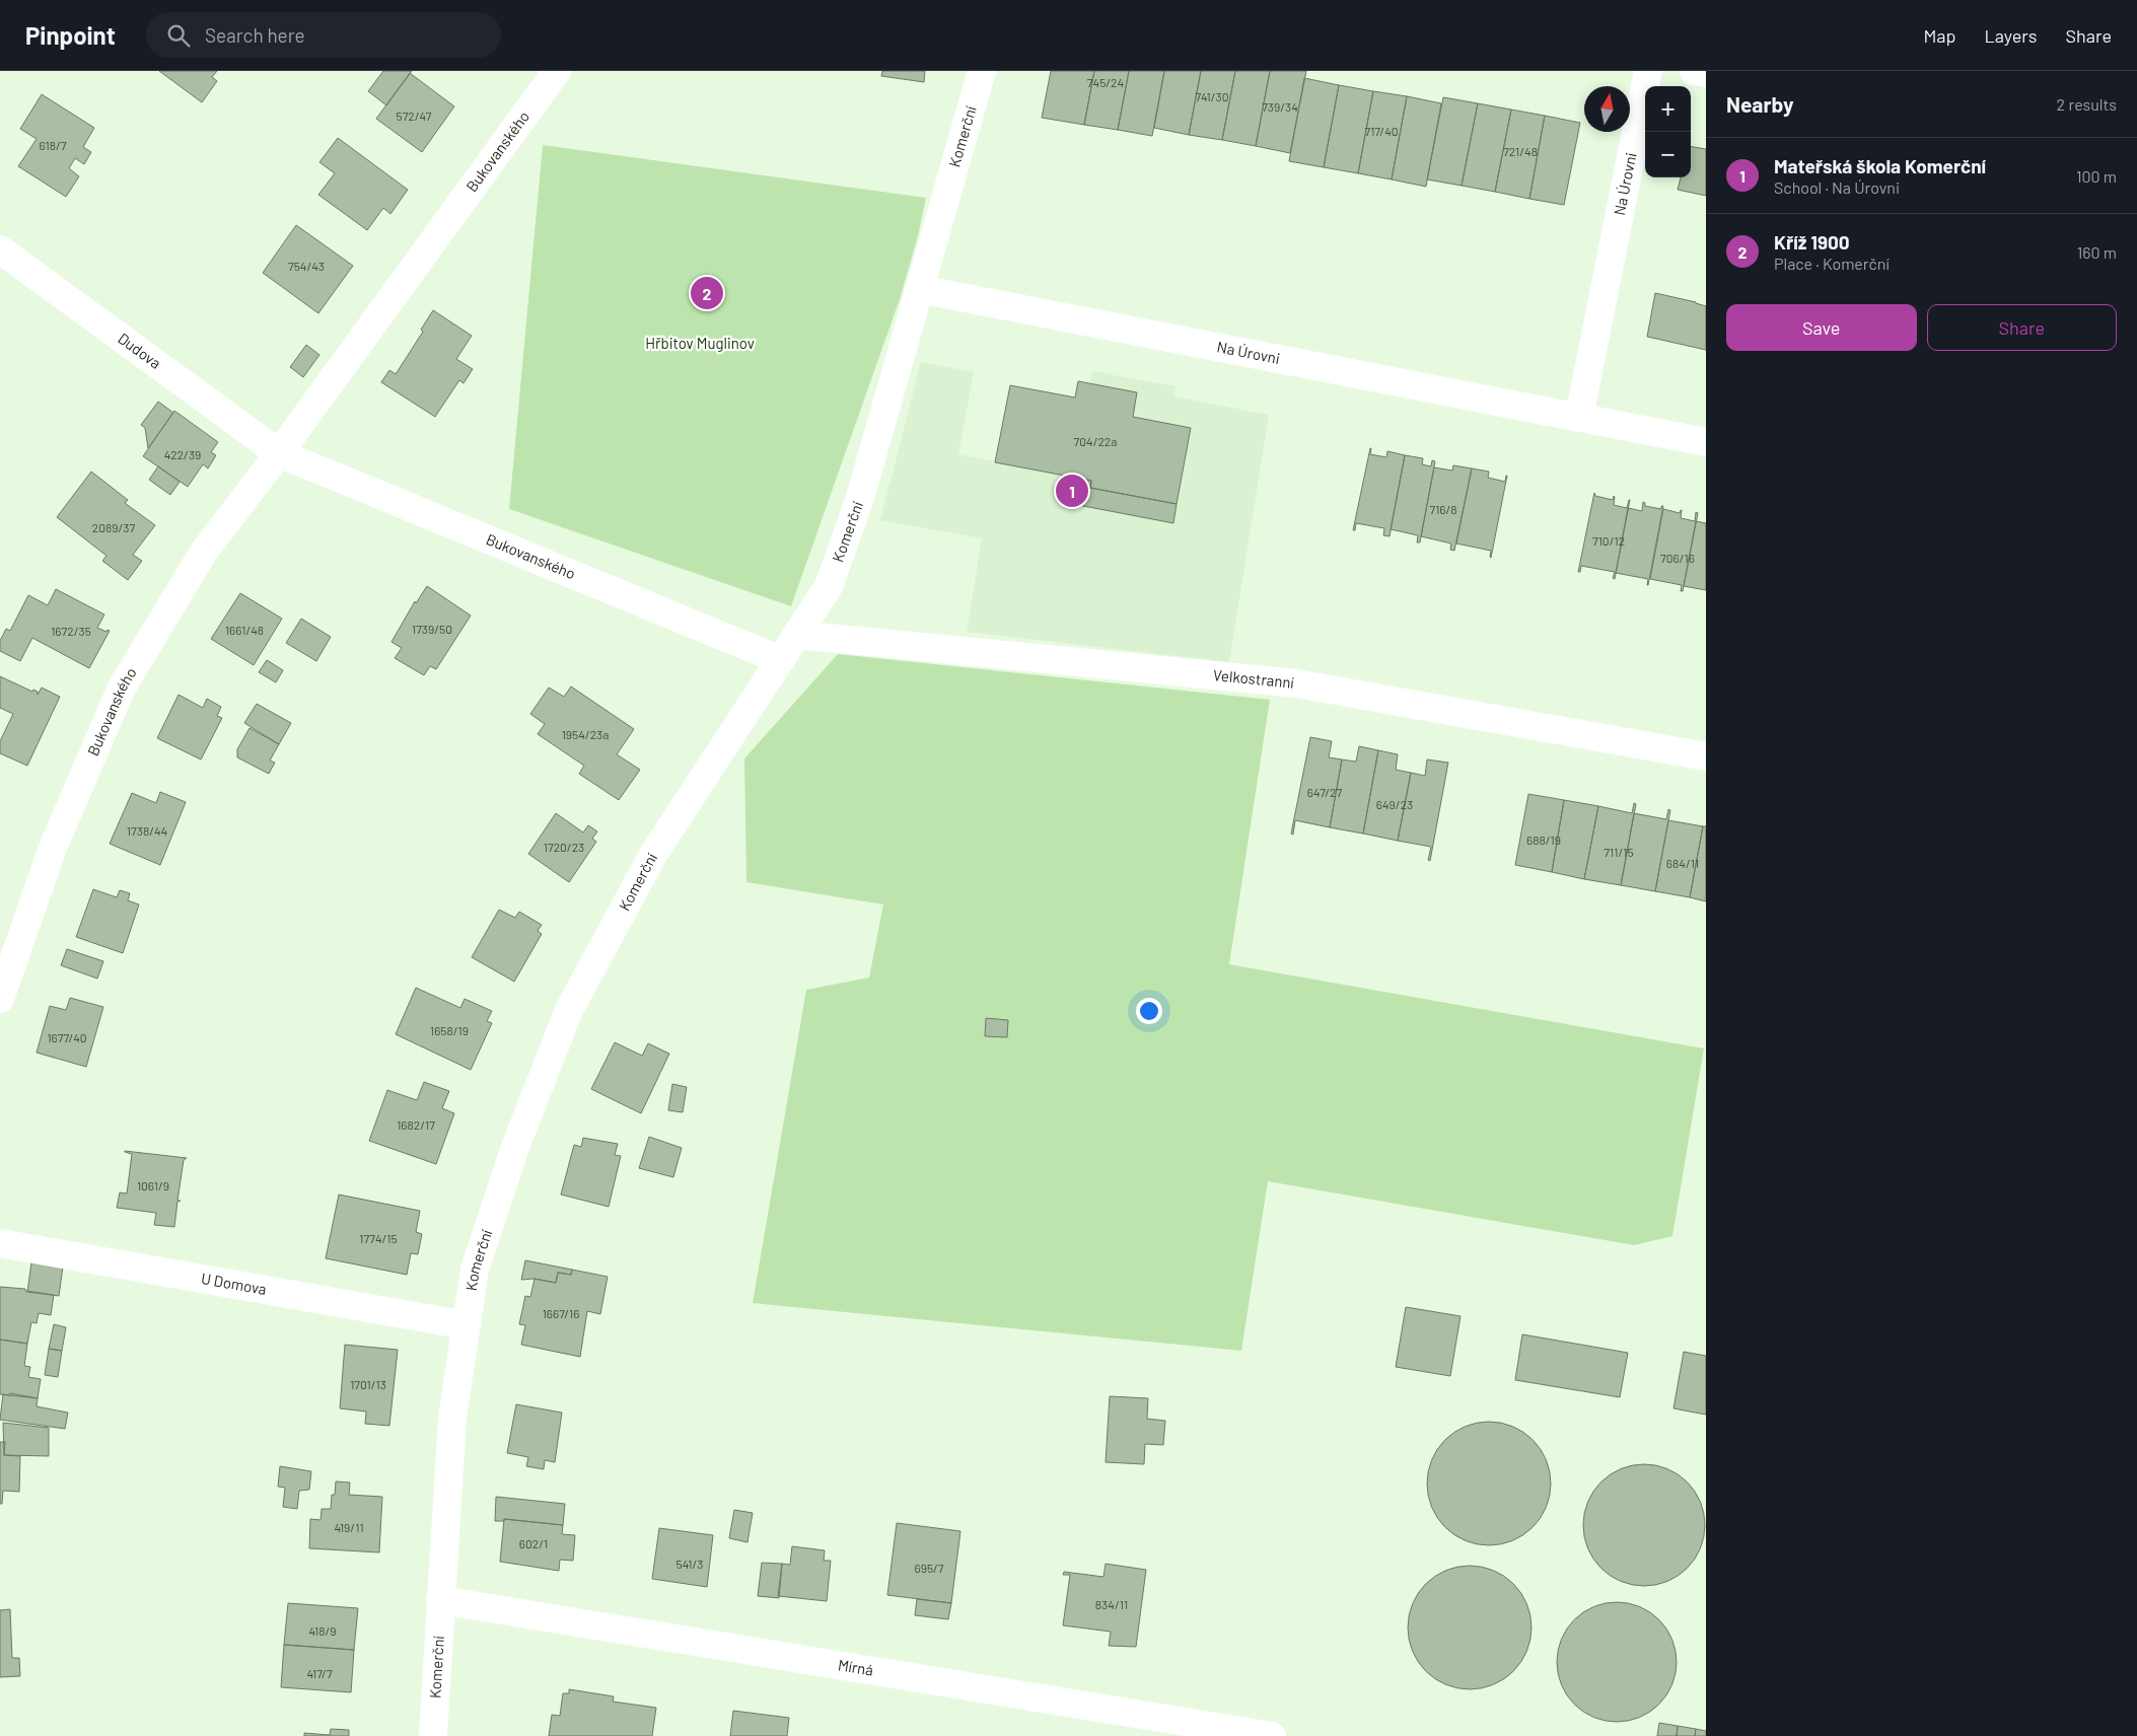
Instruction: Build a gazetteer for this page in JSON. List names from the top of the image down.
{
  "streets": {
    "street": [
      "Komerční",
      "Bukovanského",
      "Na Úrovni",
      "Dudova",
      "Velkostranní",
      "U Domova",
      "Mírná"
    ]
  },
  "crossings": [
    ["Komerční", "Bukovanského"],
    ["Komerční", "Na Úrovni"],
    ["Komerční", "Velkostranní"],
    ["Komerční", "U Domova"],
    ["Komerční", "Mírná"],
    ["Bukovanského", "Dudova"]
  ],
  "parks": ["Hřbitov Muglinov"],
  "house_numbers": [
    "745/24",
    "741/30",
    "739/34",
    "572/47",
    "717/40",
    "618/7",
    "721/48",
    "754/43",
    "704/22a",
    "422/39",
    "716/8",
    "2089/37",
    "710/12",
    "706/16",
    "1739/50",
    "1661/48",
    "1672/35",
    "1954/23a",
    "647/27",
    "649/23",
    "1738/44",
    "688/19",
    "1720/23",
    "711/15",
    "684/11",
    "1658/19",
    "1677/40",
    "1682/17",
    "1061/9",
    "1774/15",
    "1667/16",
    "1701/13",
    "419/11",
    "602/1",
    "541/3",
    "695/7",
    "834/11",
    "418/9",
    "417/7"
  ],
  "north": "top",
  "page": {
    "header": "Pinpoint",
    "search": "Search here",
    "nav": ["Map", "Layers", "Share"],
    "heading": ["Nearby", "2 results"],
    "map_buttons": ["+", "−"],
    "list": [
      {
        "mark": "1",
        "name": "Mateřská škola Komerční",
        "note": "School · Na Úrovni",
        "value": "100 m"
      },
      {
        "mark": "2",
        "name": "Kříž 1900",
        "note": "Place · Komerční",
        "value": "160 m"
      }
    ],
    "pins": ["2", "1"],
    "buttons": ["Save", "Share"]
  }
}
